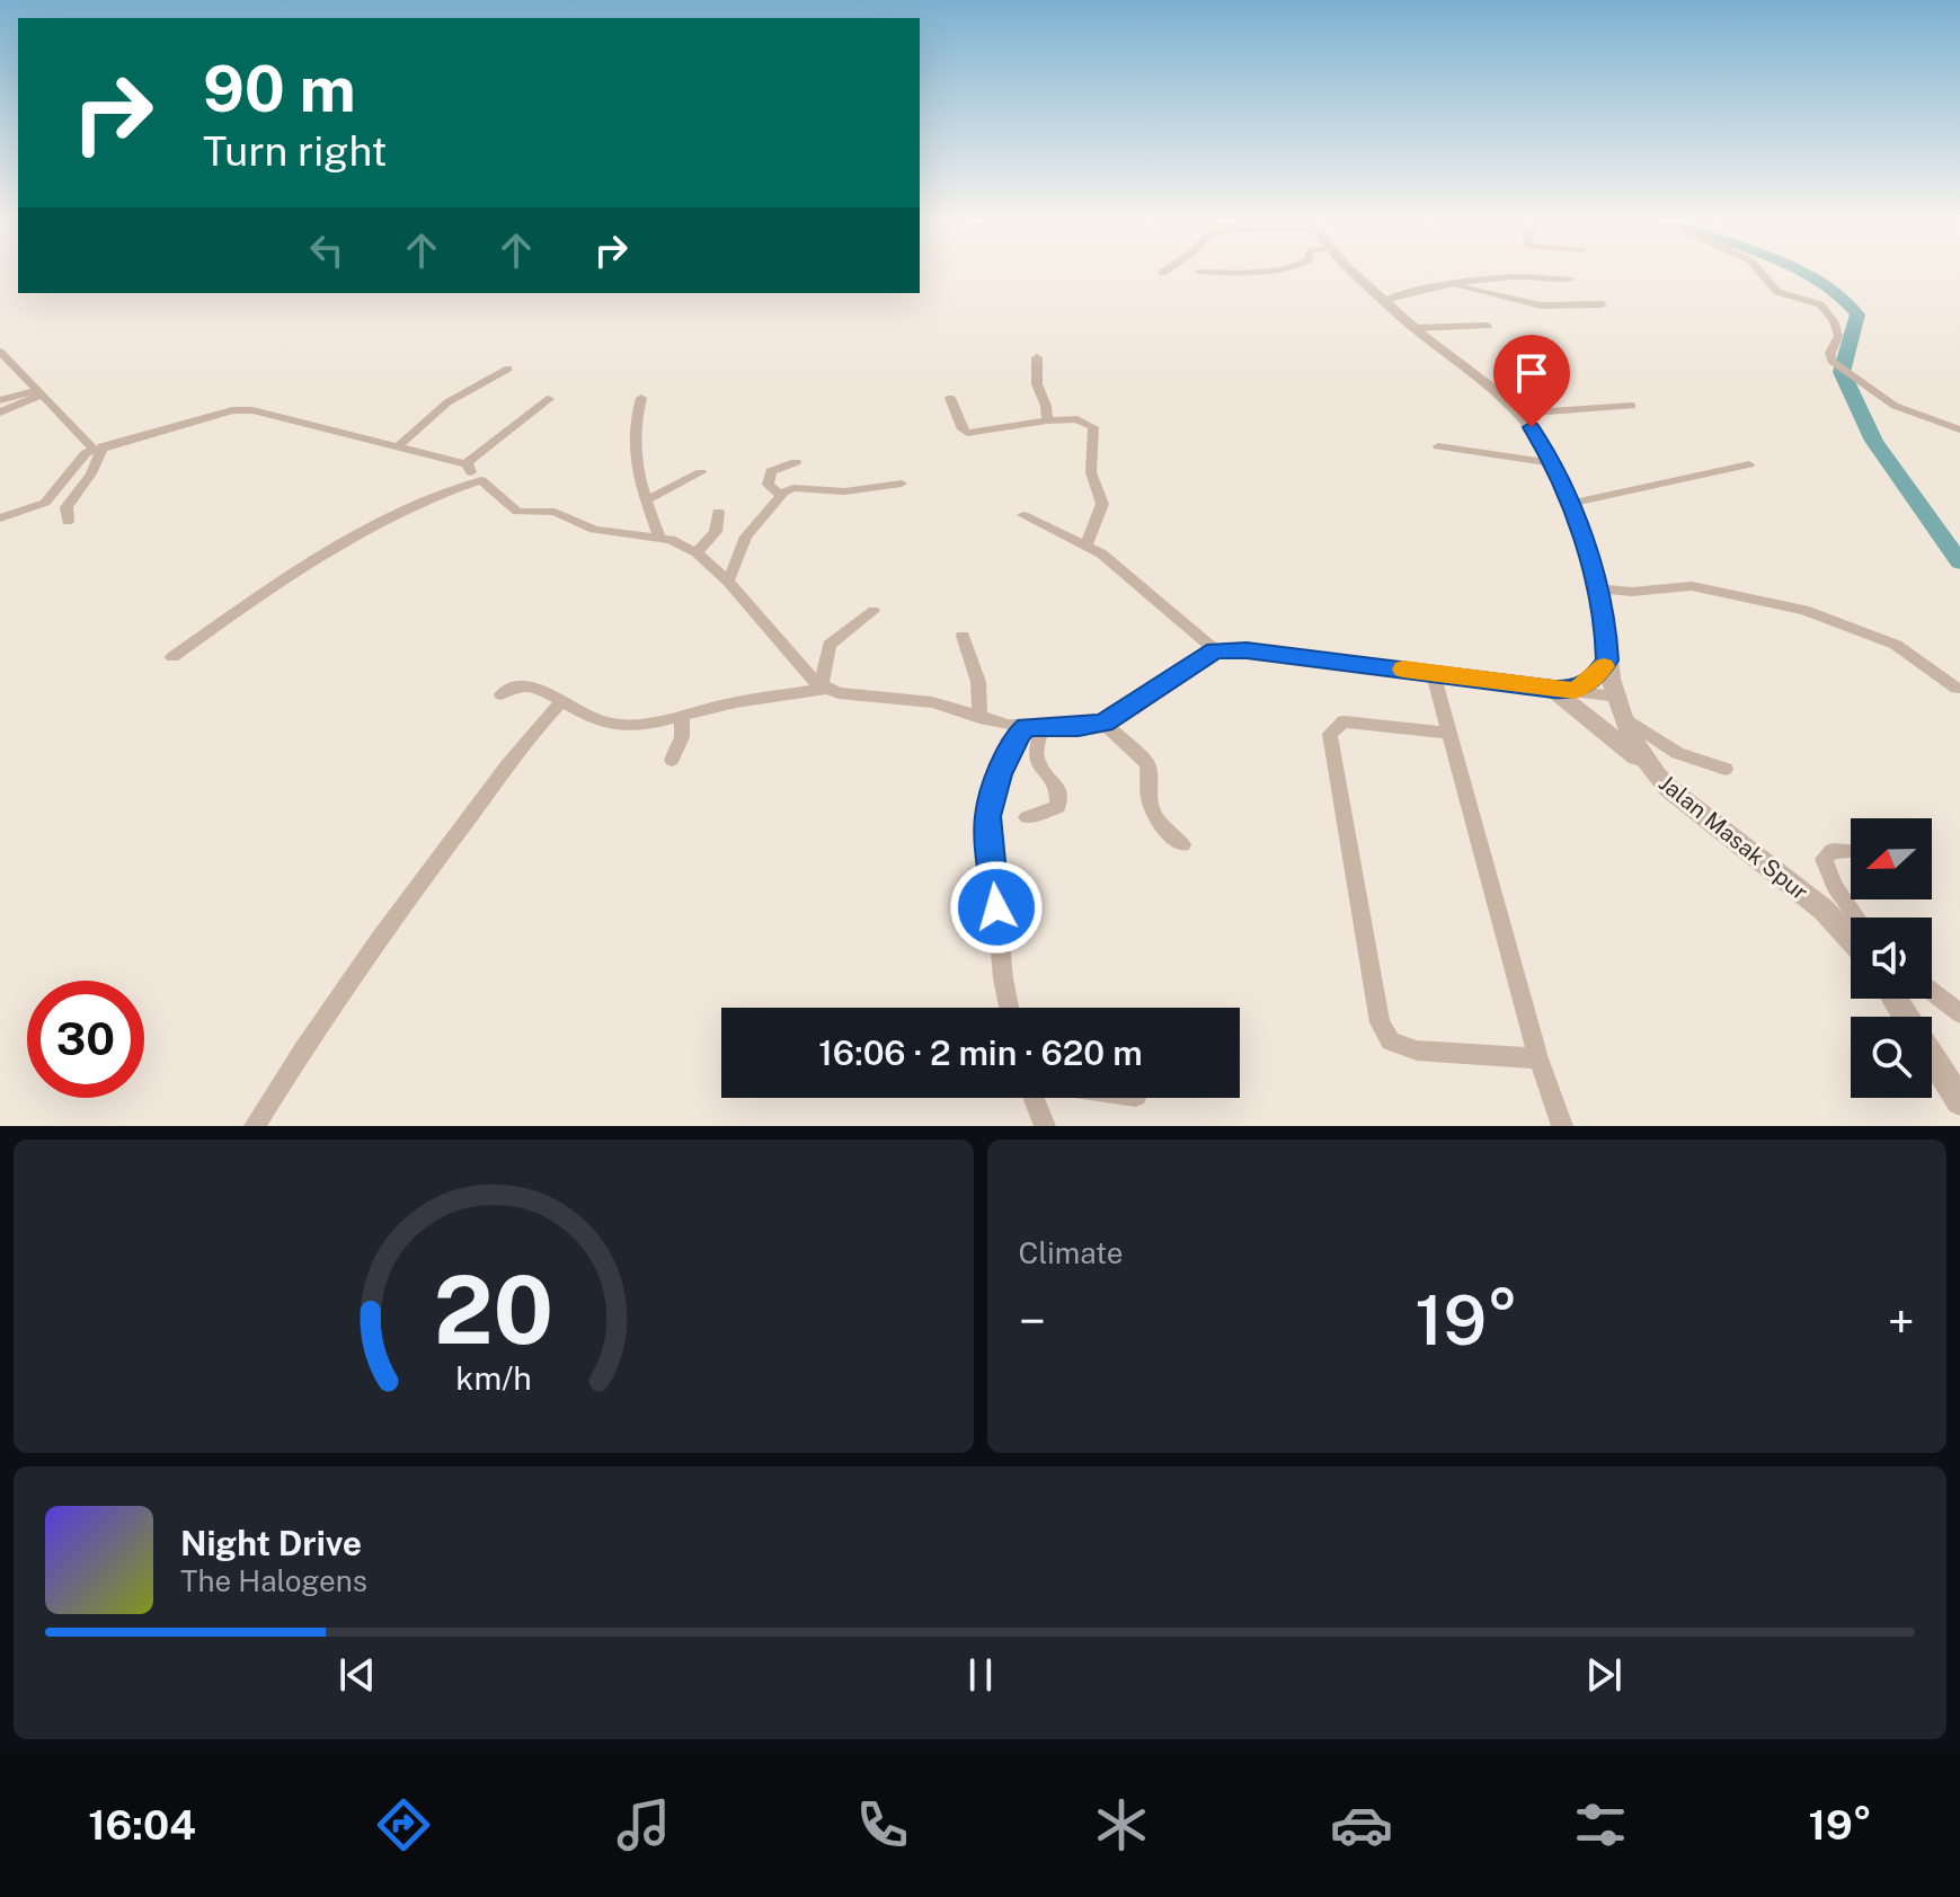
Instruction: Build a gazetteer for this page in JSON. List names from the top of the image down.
{
  "streets": {
    "street": ["Jalan Masak Spur"]
  },
  "north": "left",
  "page": {
    "turn": ["90 m", "Turn right"],
    "limit": "30",
    "trip": "16:06 · 2 min · 620 m",
    "tile": "Climate",
    "heat": ["−", "19°", "+"],
    "song": ["Night Drive", "The Halogens"],
    "tabs": ["16:04", "19°"],
    "gauge": ["20", "km/h"]
  }
}
